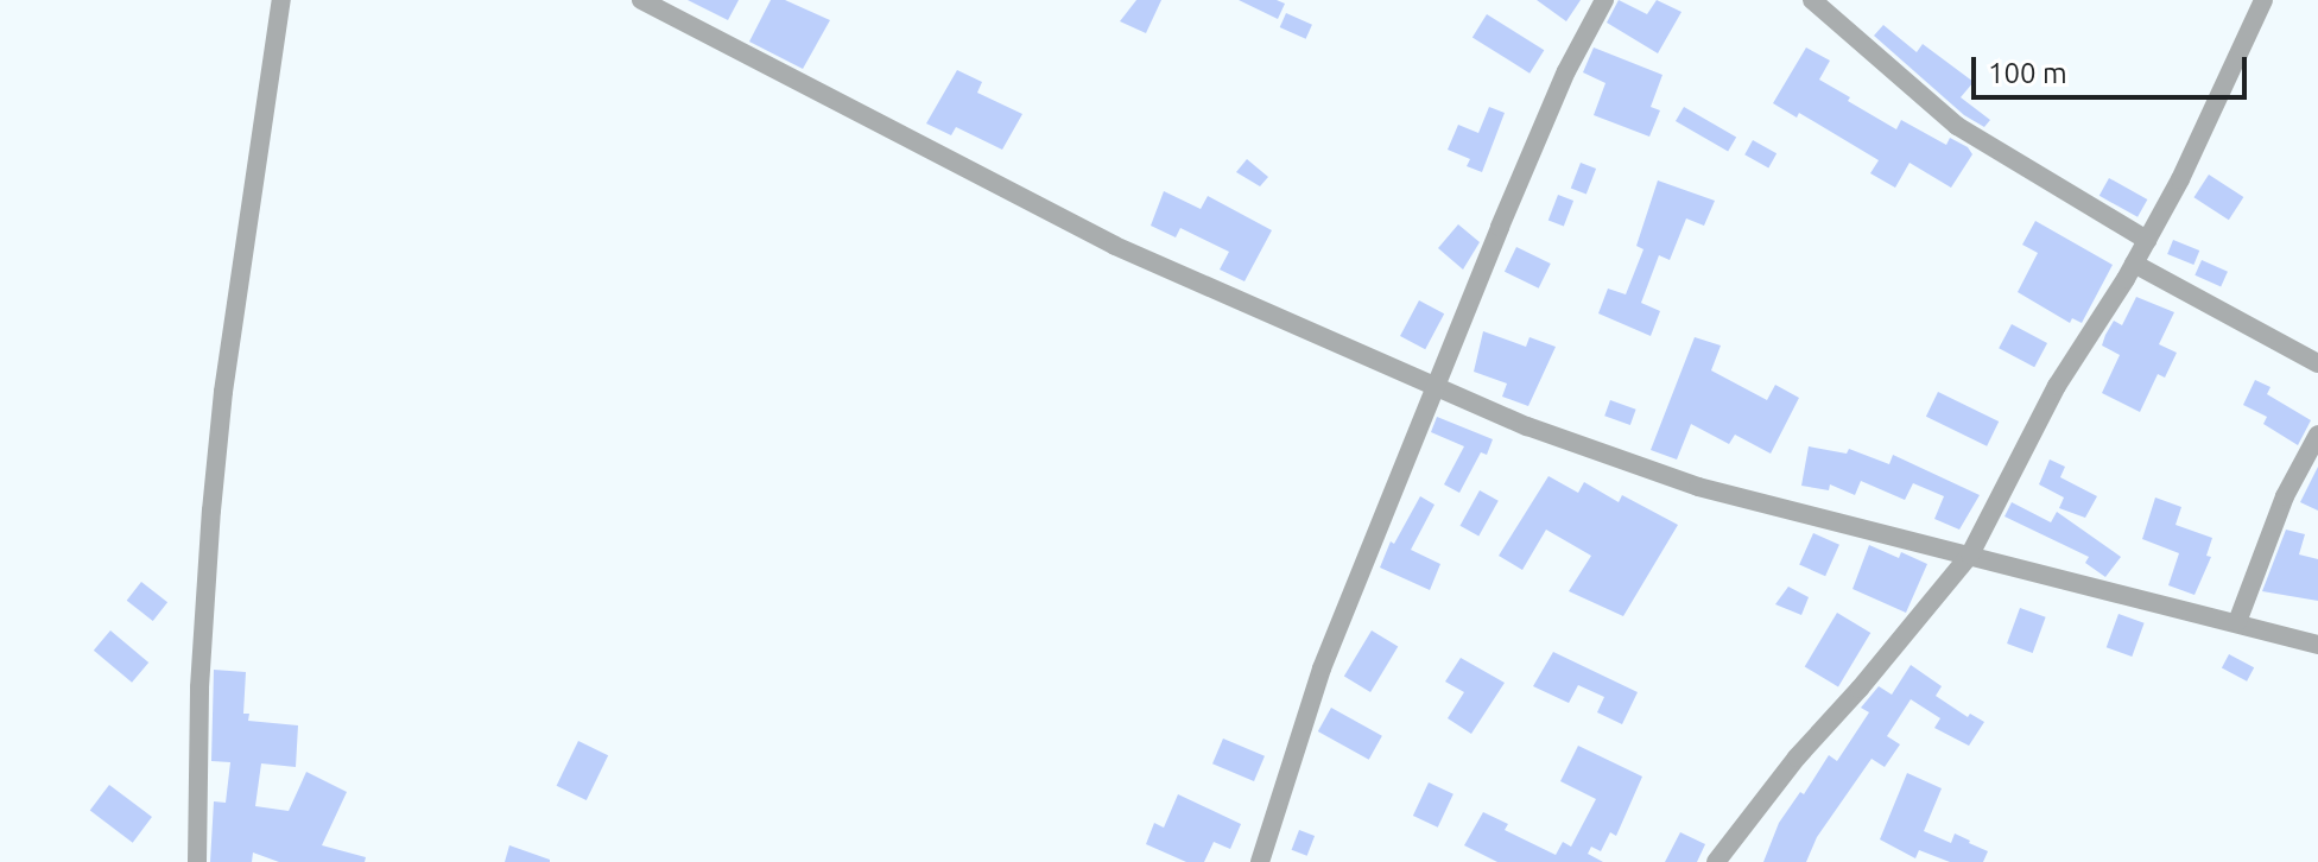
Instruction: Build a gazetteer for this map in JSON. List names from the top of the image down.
{
  "scale_bar": "100 m"
}
